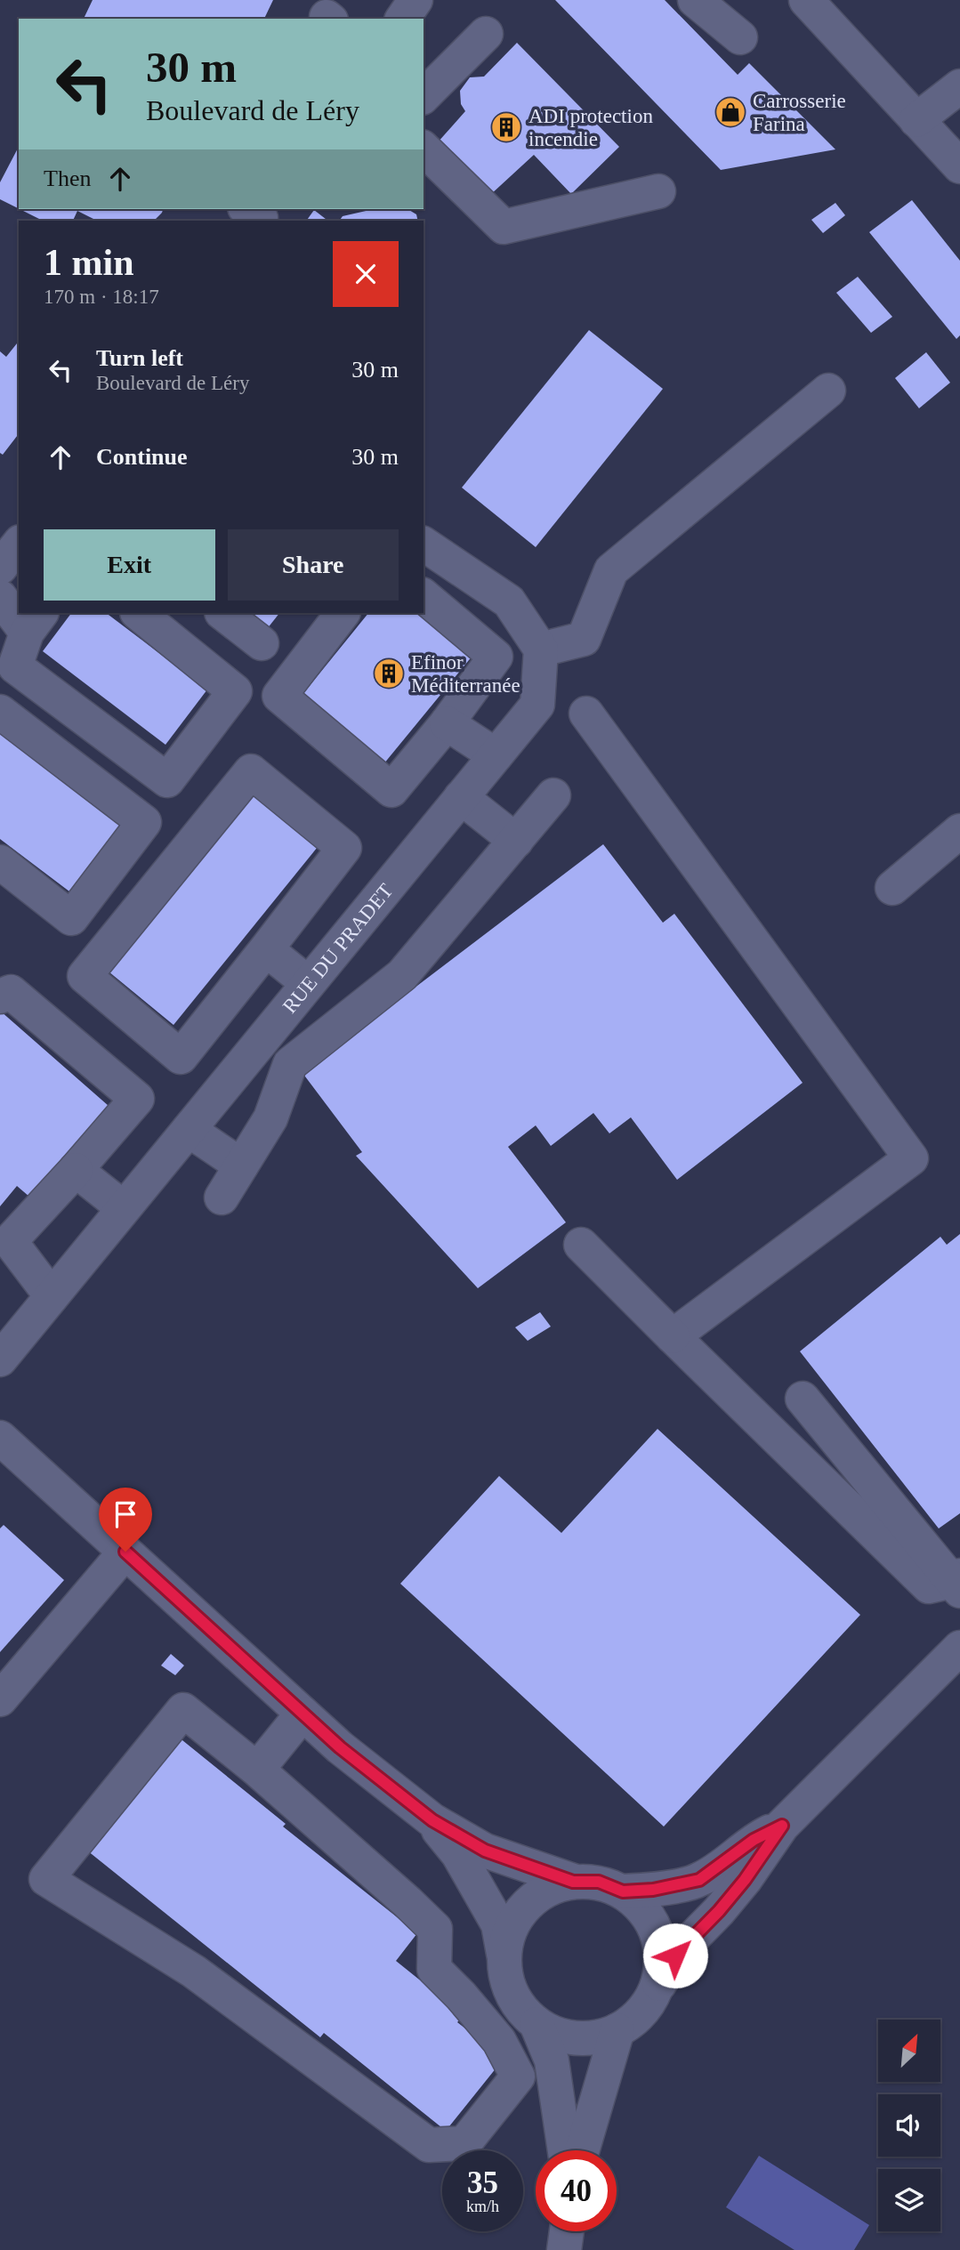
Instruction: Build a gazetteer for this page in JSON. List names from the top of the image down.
{
  "streets": {
    "street": ["RUE DU PRADET"]
  },
  "places": {
    "shop": ["Carrosserie Farina"],
    "building": ["ADI protection incendie", "Efinor Méditerranée"]
  },
  "north": "top right",
  "page": {
    "turn": ["30 m", "Boulevard de Léry"],
    "then": "Then",
    "heading": ["1 min", "170 m · 18:17"],
    "list": [
      {
        "name": "Turn left",
        "note": "Boulevard de Léry",
        "value": "30 m"
      },
      {
        "name": "Continue",
        "value": "30 m"
      }
    ],
    "buttons": ["Exit", "Share"],
    "speed": "35 km/h",
    "limit": "40"
  }
}
